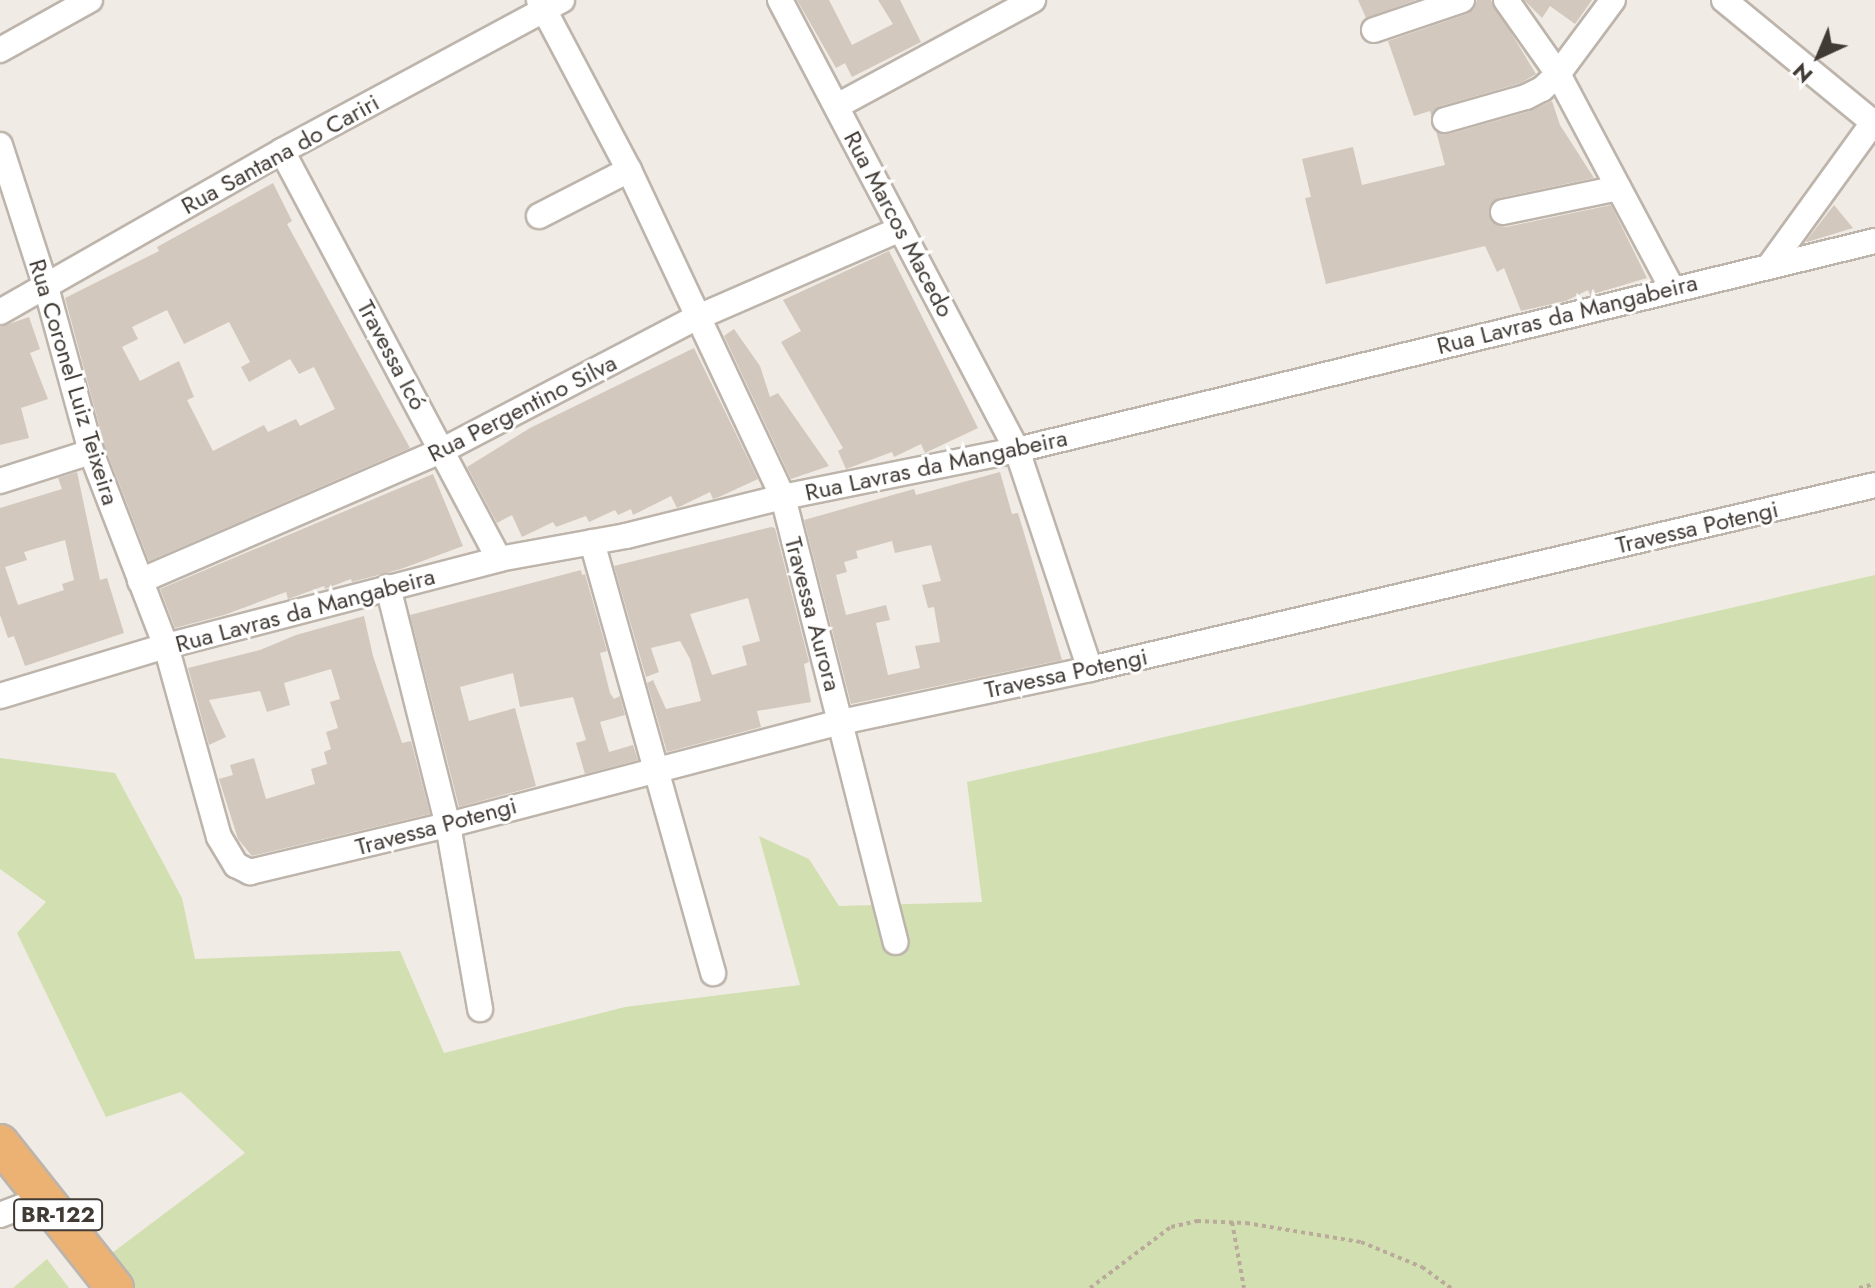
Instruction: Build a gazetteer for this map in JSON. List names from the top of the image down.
{
  "streets": {
    "highway": ["BR-122"],
    "street": [
      "Rua Santana do Cariri",
      "Rua Marcos Macedo",
      "Rua Lavras da Mangabeira",
      "Travessa Icó",
      "Rua Coronel Luiz Teixeira",
      "Rua Pergentino Silva",
      "Travessa Potengi",
      "Travessa Aurora"
    ]
  },
  "crossings": [
    ["Rua Santana do Cariri", "Travessa Icó"],
    ["Rua Santana do Cariri", "Rua Coronel Luiz Teixeira"],
    ["Rua Santana do Cariri", "Travessa Aurora"],
    ["Rua Marcos Macedo", "Rua Lavras da Mangabeira"],
    ["Rua Marcos Macedo", "Rua Pergentino Silva"],
    ["Rua Marcos Macedo", "Travessa Potengi"],
    ["Rua Lavras da Mangabeira", "Travessa Icó"],
    ["Rua Lavras da Mangabeira", "Rua Coronel Luiz Teixeira"],
    ["Rua Lavras da Mangabeira", "Travessa Aurora"],
    ["Travessa Icó", "Rua Pergentino Silva"],
    ["Rua Coronel Luiz Teixeira", "Rua Pergentino Silva"],
    ["Rua Coronel Luiz Teixeira", "Travessa Potengi"],
    ["Rua Pergentino Silva", "Travessa Aurora"],
    ["Travessa Potengi", "Travessa Aurora"]
  ],
  "north": "bottom left"
}
